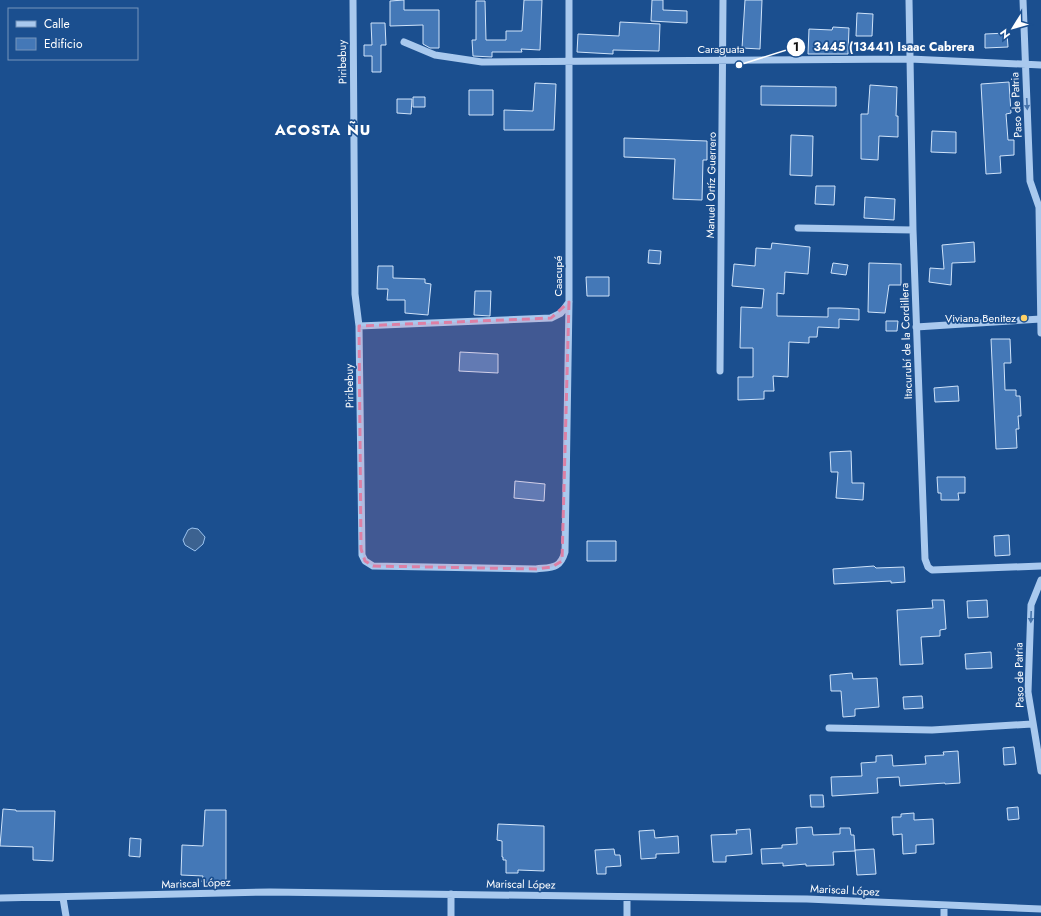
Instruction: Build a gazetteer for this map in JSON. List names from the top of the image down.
{
  "streets": {
    "street": [
      "Caraguata",
      "Piribebuy",
      "Paso de Patria",
      "Manuel Ortíz Guerrero",
      "Caacupé",
      "Itacurubí de la Cordillera",
      "Mariscal López"
    ]
  },
  "crossings": [
    ["Caraguata", "Paso de Patria"],
    ["Caraguata", "Manuel Ortíz Guerrero"],
    ["Caraguata", "Caacupé"],
    ["Caraguata", "Itacurubí de la Cordillera"],
    ["Piribebuy", "Caacupé"]
  ],
  "one_way": ["Paso de Patria"],
  "districts": ["ACOSTA ÑU"],
  "places": ["3445 (13441) Isaac Cabrera", "Viviana Benitez"],
  "legend": ["Calle", "Edificio"],
  "north": "bottom left"
}
